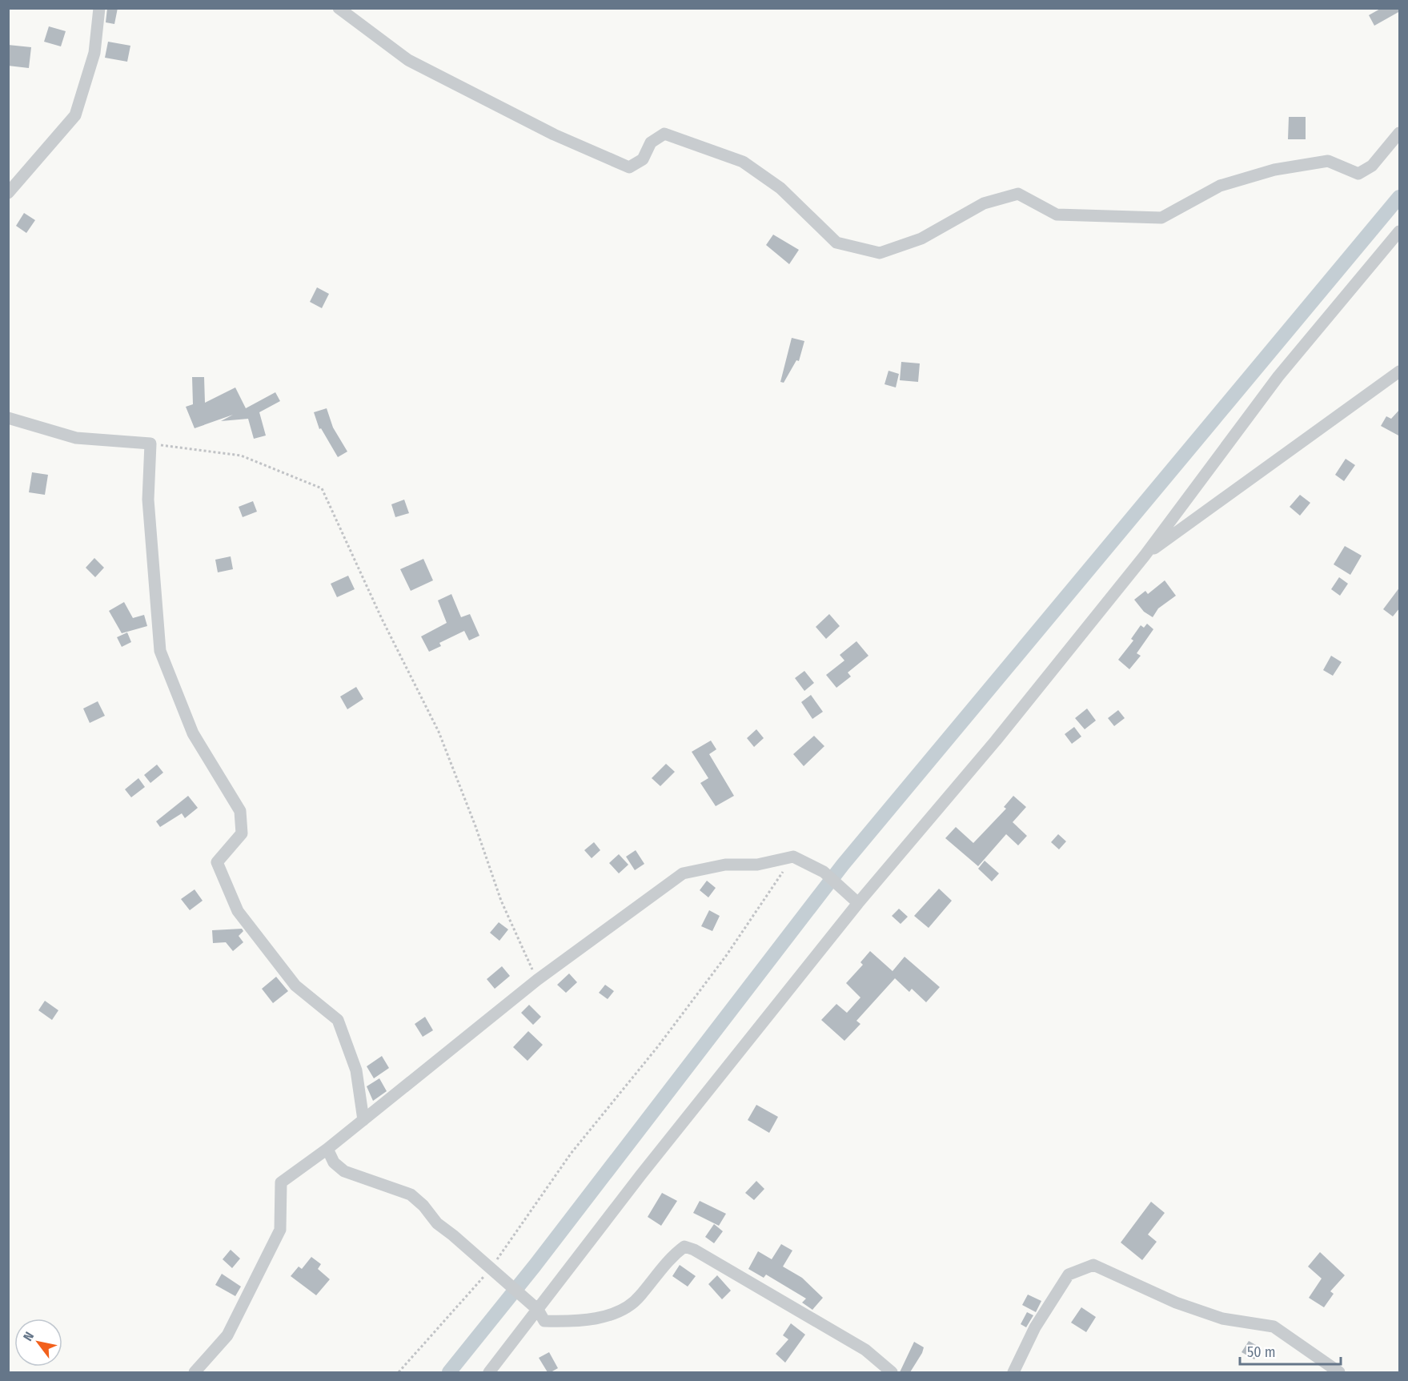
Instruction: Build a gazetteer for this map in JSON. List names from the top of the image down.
{
  "scale_bar": "50 m",
  "north": "top left"
}
